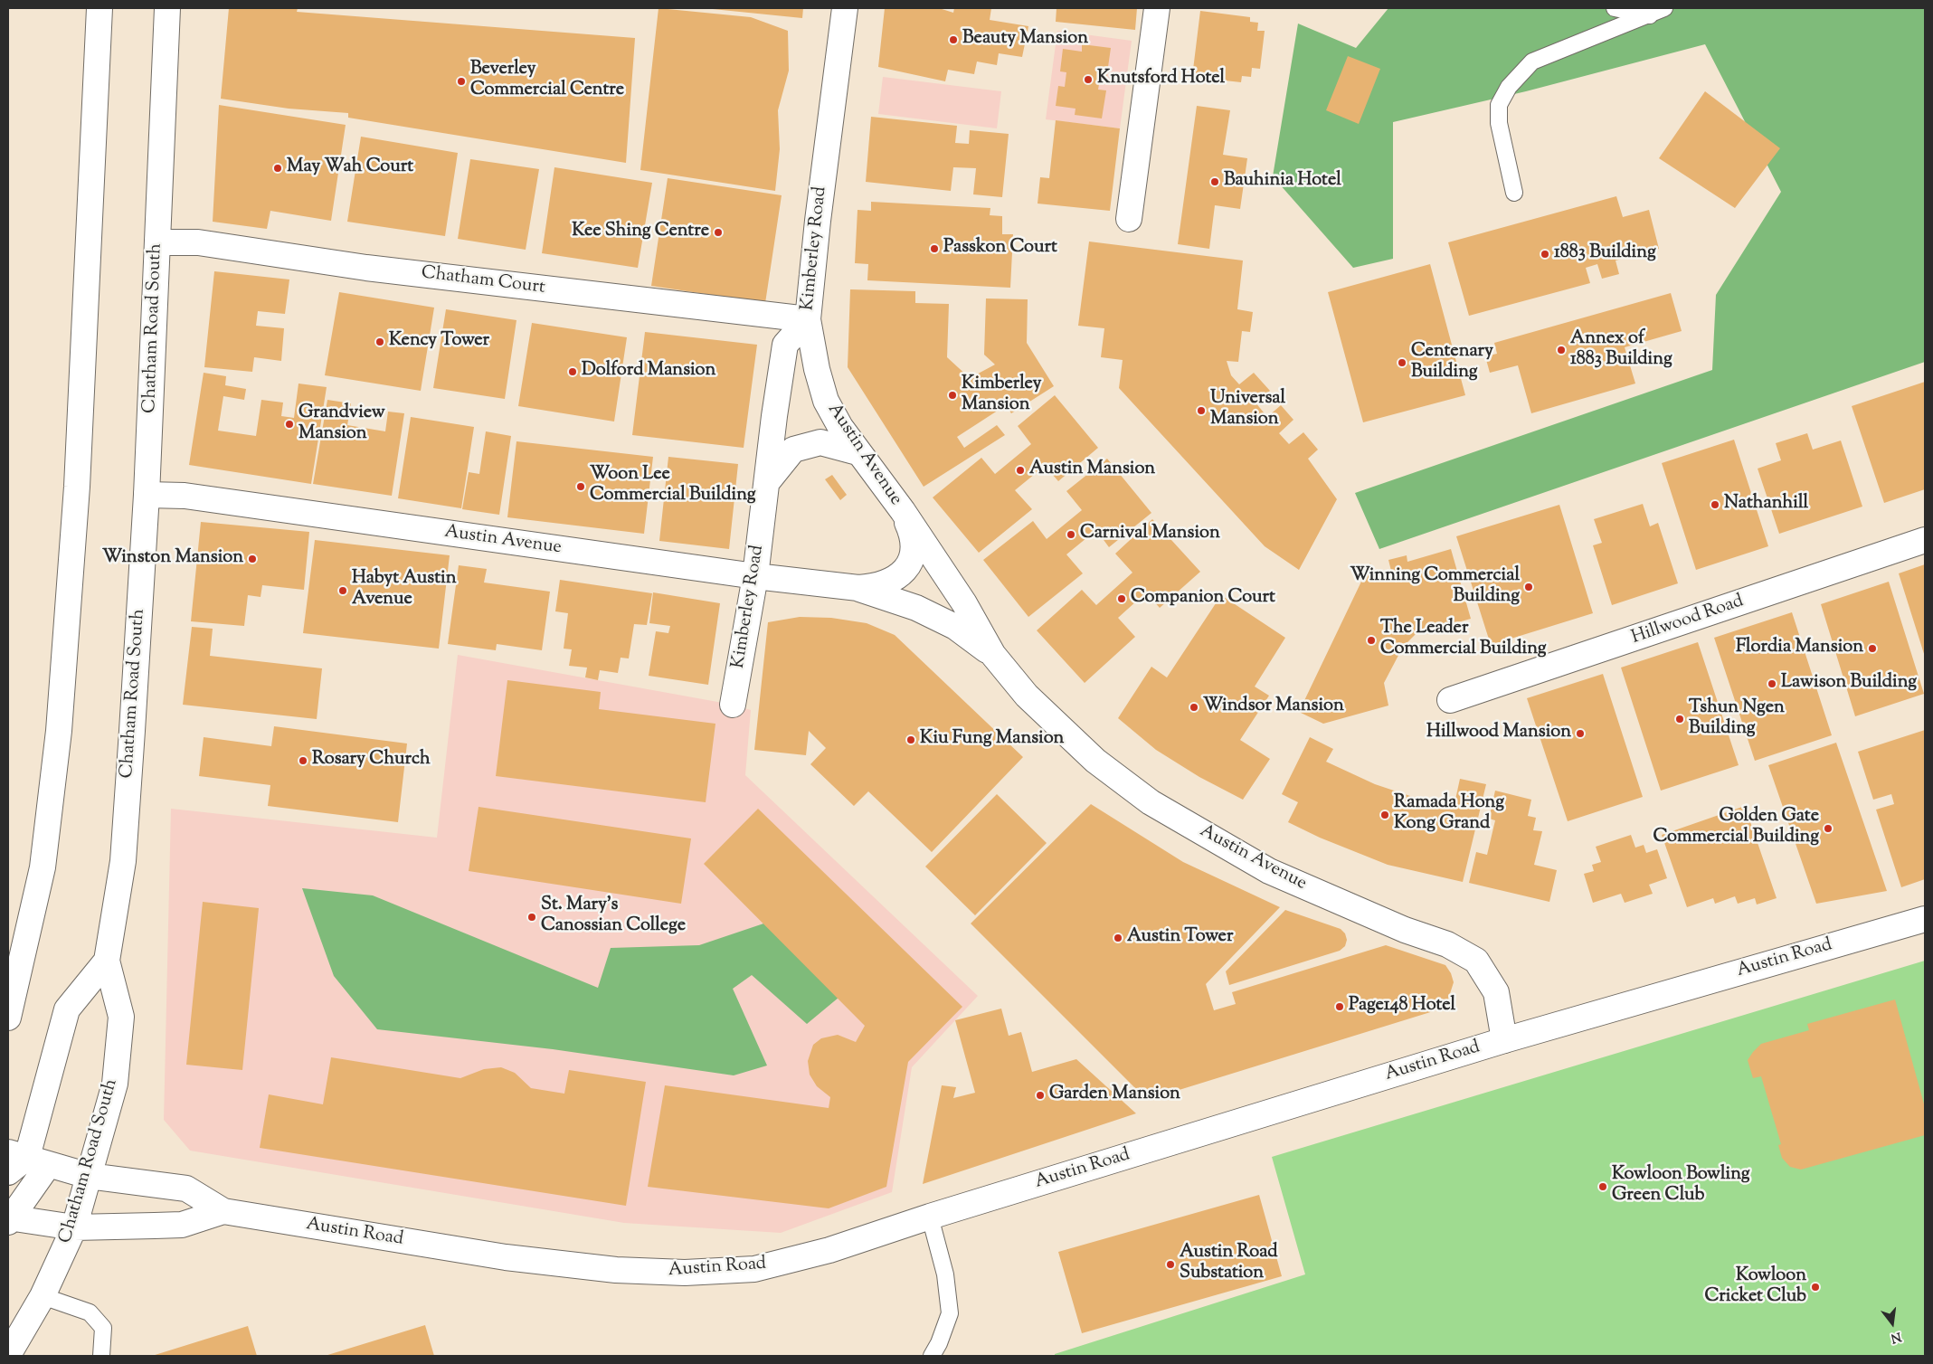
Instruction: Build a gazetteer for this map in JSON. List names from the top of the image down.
{
  "streets": {
    "main road": [
      "Kimberley Road",
      "Chatham Court",
      "Chatham Road South",
      "Austin Avenue",
      "Hillwood Road",
      "Austin Road"
    ]
  },
  "crossings": [
    ["Kimberley Road", "Chatham Court"],
    ["Kimberley Road", "Austin Avenue"],
    ["Chatham Court", "Chatham Road South"],
    ["Chatham Court", "Austin Avenue"],
    ["Chatham Road South", "Austin Avenue"],
    ["Chatham Road South", "Austin Road"],
    ["Austin Avenue", "Austin Road"]
  ],
  "places": [
    "Beauty Mansion",
    "Knutsford Hotel",
    "Beverley Commercial Centre",
    "May Wah Court",
    "Bauhinia Hotel",
    "Kee Shing Centre",
    "Passkon Court",
    "1883 Building",
    "Kency Tower",
    "Annex of 1883 Building",
    "Centenary Building",
    "Dolford Mansion",
    "Kimberley Mansion",
    "Universal Mansion",
    "Grandview Mansion",
    "Austin Mansion",
    "Woon Lee Commercial Building",
    "Nathanhill",
    "Carnival Mansion",
    "Winston Mansion",
    "Winning Commercial Building",
    "Habyt Austin Avenue",
    "Companion Court",
    "The Leader Commercial Building",
    "Flordia Mansion",
    "Lawison Building",
    "Windsor Mansion",
    "Tshun Ngen Building",
    "Hillwood Mansion",
    "Kiu Fung Mansion",
    "Rosary Church",
    "Ramada Hong Kong Grand",
    "Golden Gate Commercial Building",
    "St. Mary's Canossian College",
    "Austin Tower",
    "Page148 Hotel",
    "Garden Mansion",
    "Kowloon Bowling Green Club",
    "Austin Road Substation",
    "Kowloon Cricket Club"
  ],
  "north": "bottom"
}
